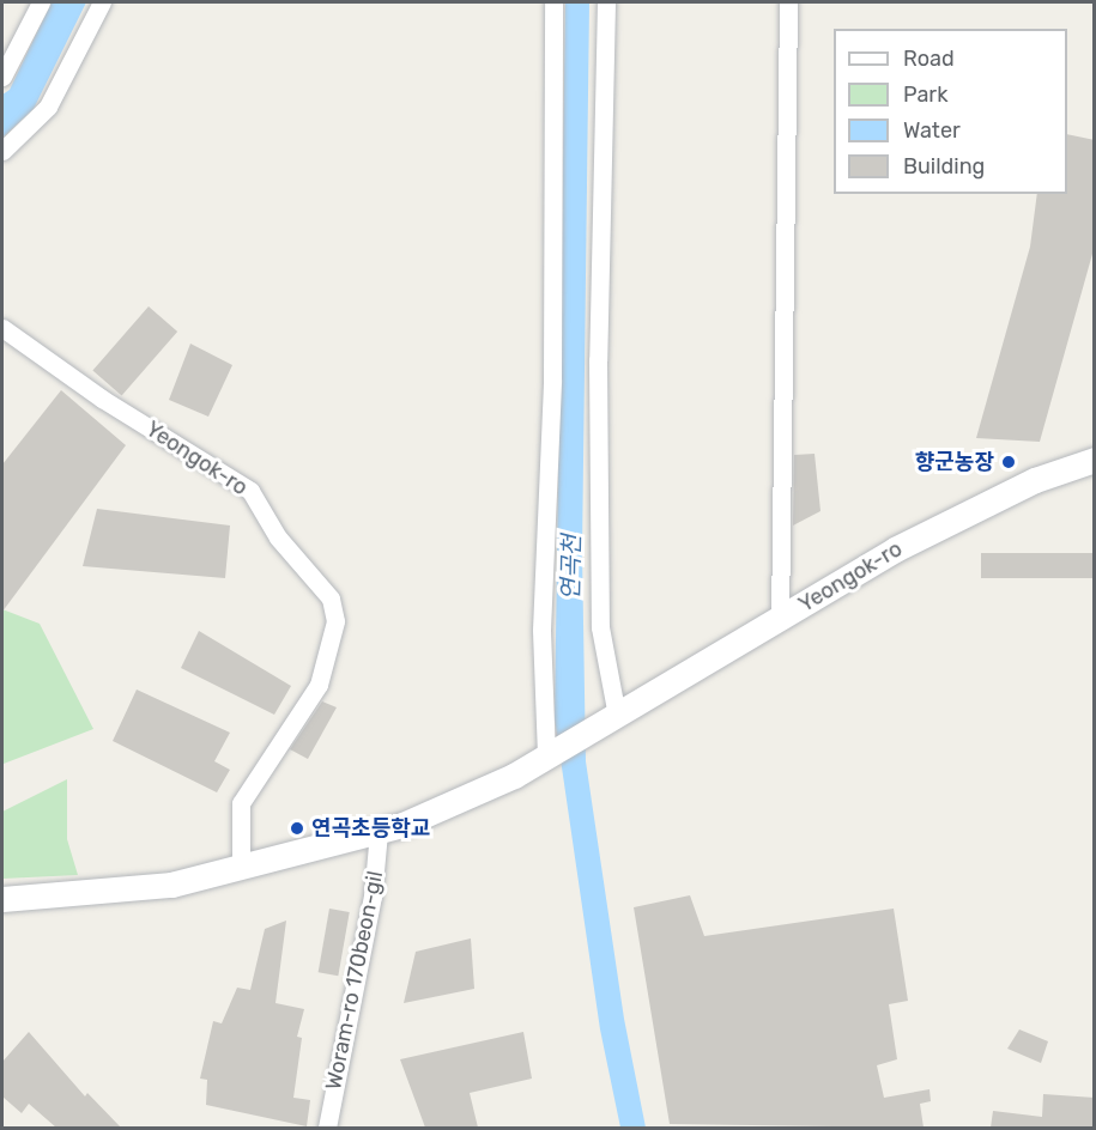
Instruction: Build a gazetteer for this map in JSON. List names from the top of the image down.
{
  "streets": {
    "street": ["Yeongok-ro", "Woram-ro 170beon-gil"]
  },
  "water": ["연곡천"],
  "places": ["향군농장", "연곡초등학교"],
  "legend": [
    "Road",
    "Park",
    "Water",
    "Building"
  ]
}
